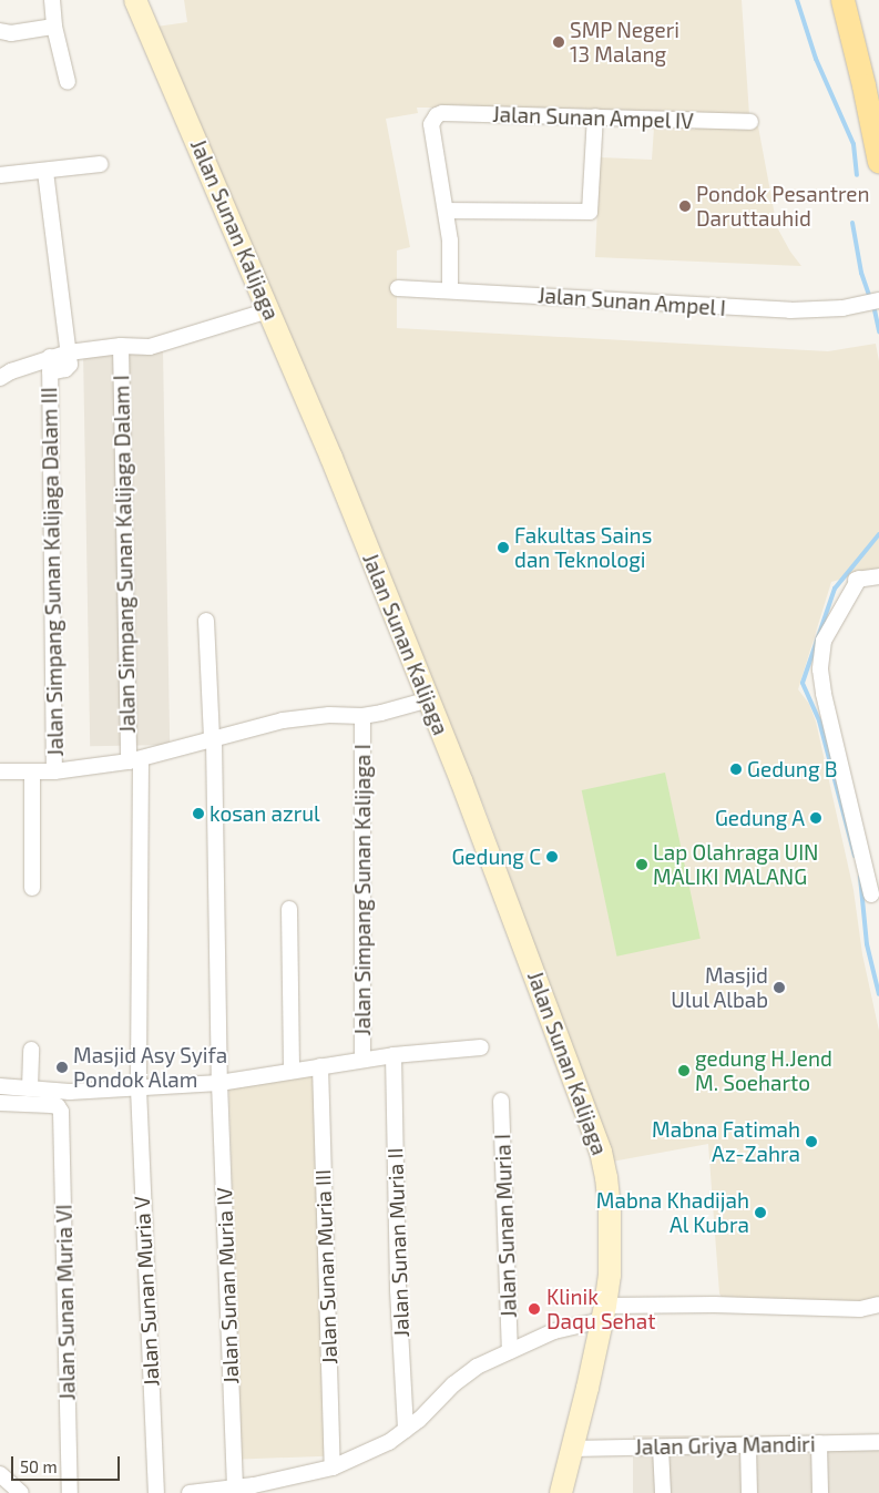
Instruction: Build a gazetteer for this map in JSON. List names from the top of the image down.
{
  "streets": {
    "main road": ["Jalan Sunan Kalijaga"],
    "street": [
      "Jalan Sunan Ampel IV",
      "Jalan Sunan Ampel I",
      "Jalan Simpang Sunan Kalijaga Dalam I",
      "Jalan Simpang Sunan Kalijaga Dalam III",
      "Jalan Simpang Sunan Kalijaga I",
      "Jalan Sunan Muria I",
      "Jalan Sunan Muria II",
      "Jalan Sunan Muria III",
      "Jalan Sunan Muria IV",
      "Jalan Sunan Muria V",
      "Jalan Sunan Muria VI",
      "Jalan Griya Mandiri"
    ]
  },
  "crossings": [
    ["Jalan Sunan Kalijaga", "Jalan Griya Mandiri"],
    ["Jalan Simpang Sunan Kalijaga Dalam I", "Jalan Sunan Muria V"]
  ],
  "places": [
    "SMP Negeri 13 Malang",
    "Pondok Pesantren Daruttauhid",
    "Fakultas Sains dan Teknologi",
    "Gedung B",
    "kosan azrul",
    "Gedung A",
    "Gedung C",
    "Lap Olahraga UIN MALIKI MALANG",
    "Masjid Ulul Albab",
    "Masjid Asy Syifa Pondok Alam",
    "gedung H.Jend M. Soeharto",
    "Mabna Fatimah Az-Zahra",
    "Mabna Khadijah Al Kubra",
    "Klinik Daqu Sehat"
  ],
  "scale_bar": "50 m"
}
